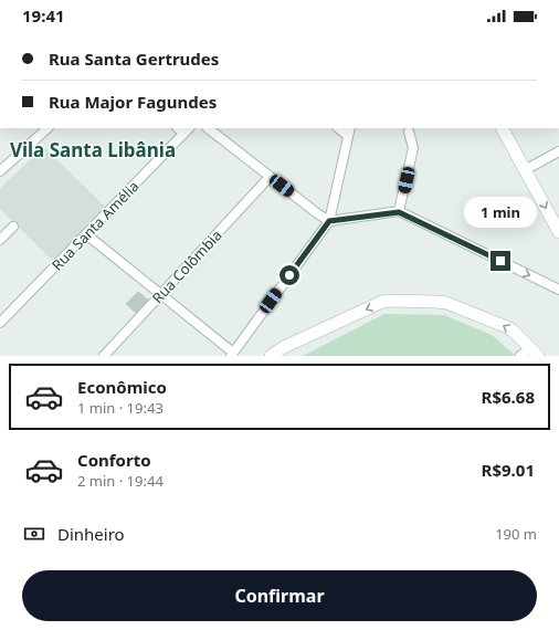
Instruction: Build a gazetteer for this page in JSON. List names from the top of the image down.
{
  "streets": {
    "street": ["Rua Santa Amélia", "Rua Colômbia"]
  },
  "districts": ["Vila Santa Libânia"],
  "page": {
    "status": "19:41",
    "banner": ["Rua Santa Gertrudes", "Rua Major Fagundes"],
    "bubble": "1 min",
    "list": [
      {
        "name": "Econômico",
        "note": "1 min · 19:43",
        "value": "R$6.68"
      },
      {
        "name": "Conforto",
        "note": "2 min · 19:44",
        "value": "R$9.01"
      }
    ],
    "pay": ["Dinheiro", "190 m"],
    "buttons": "Confirmar"
  }
}
